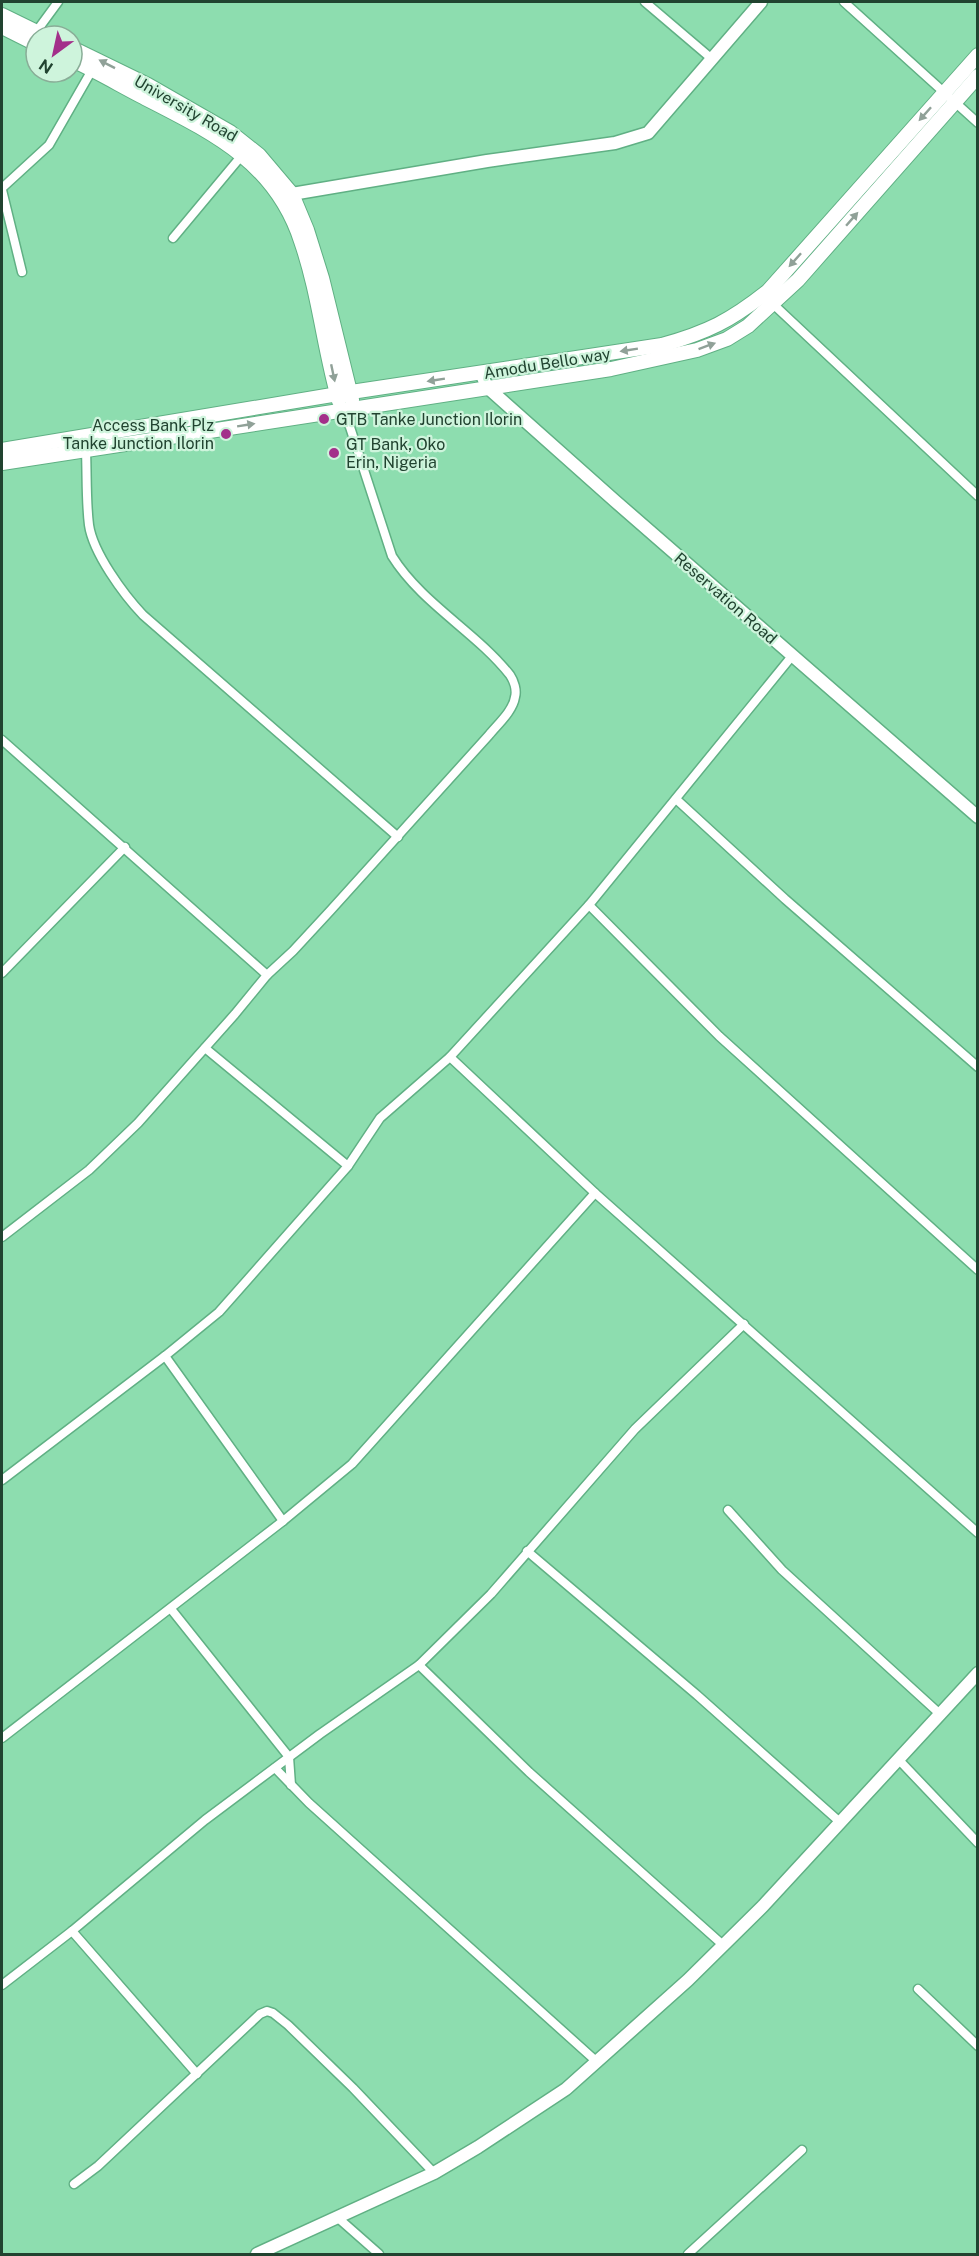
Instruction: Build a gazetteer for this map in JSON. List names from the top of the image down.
{
  "streets": {
    "main road": ["University Road", "Amodu Bello way"],
    "street": ["Reservation Road"]
  },
  "crossings": [
    ["University Road", "Amodu Bello way"],
    ["Amodu Bello way", "Reservation Road"]
  ],
  "places": ["GTB Tanke Junction Ilorin", "Access Bank Plz Tanke Junction Ilorin", "GT Bank, Oko Erin, Nigeria"],
  "north": "bottom left"
}
